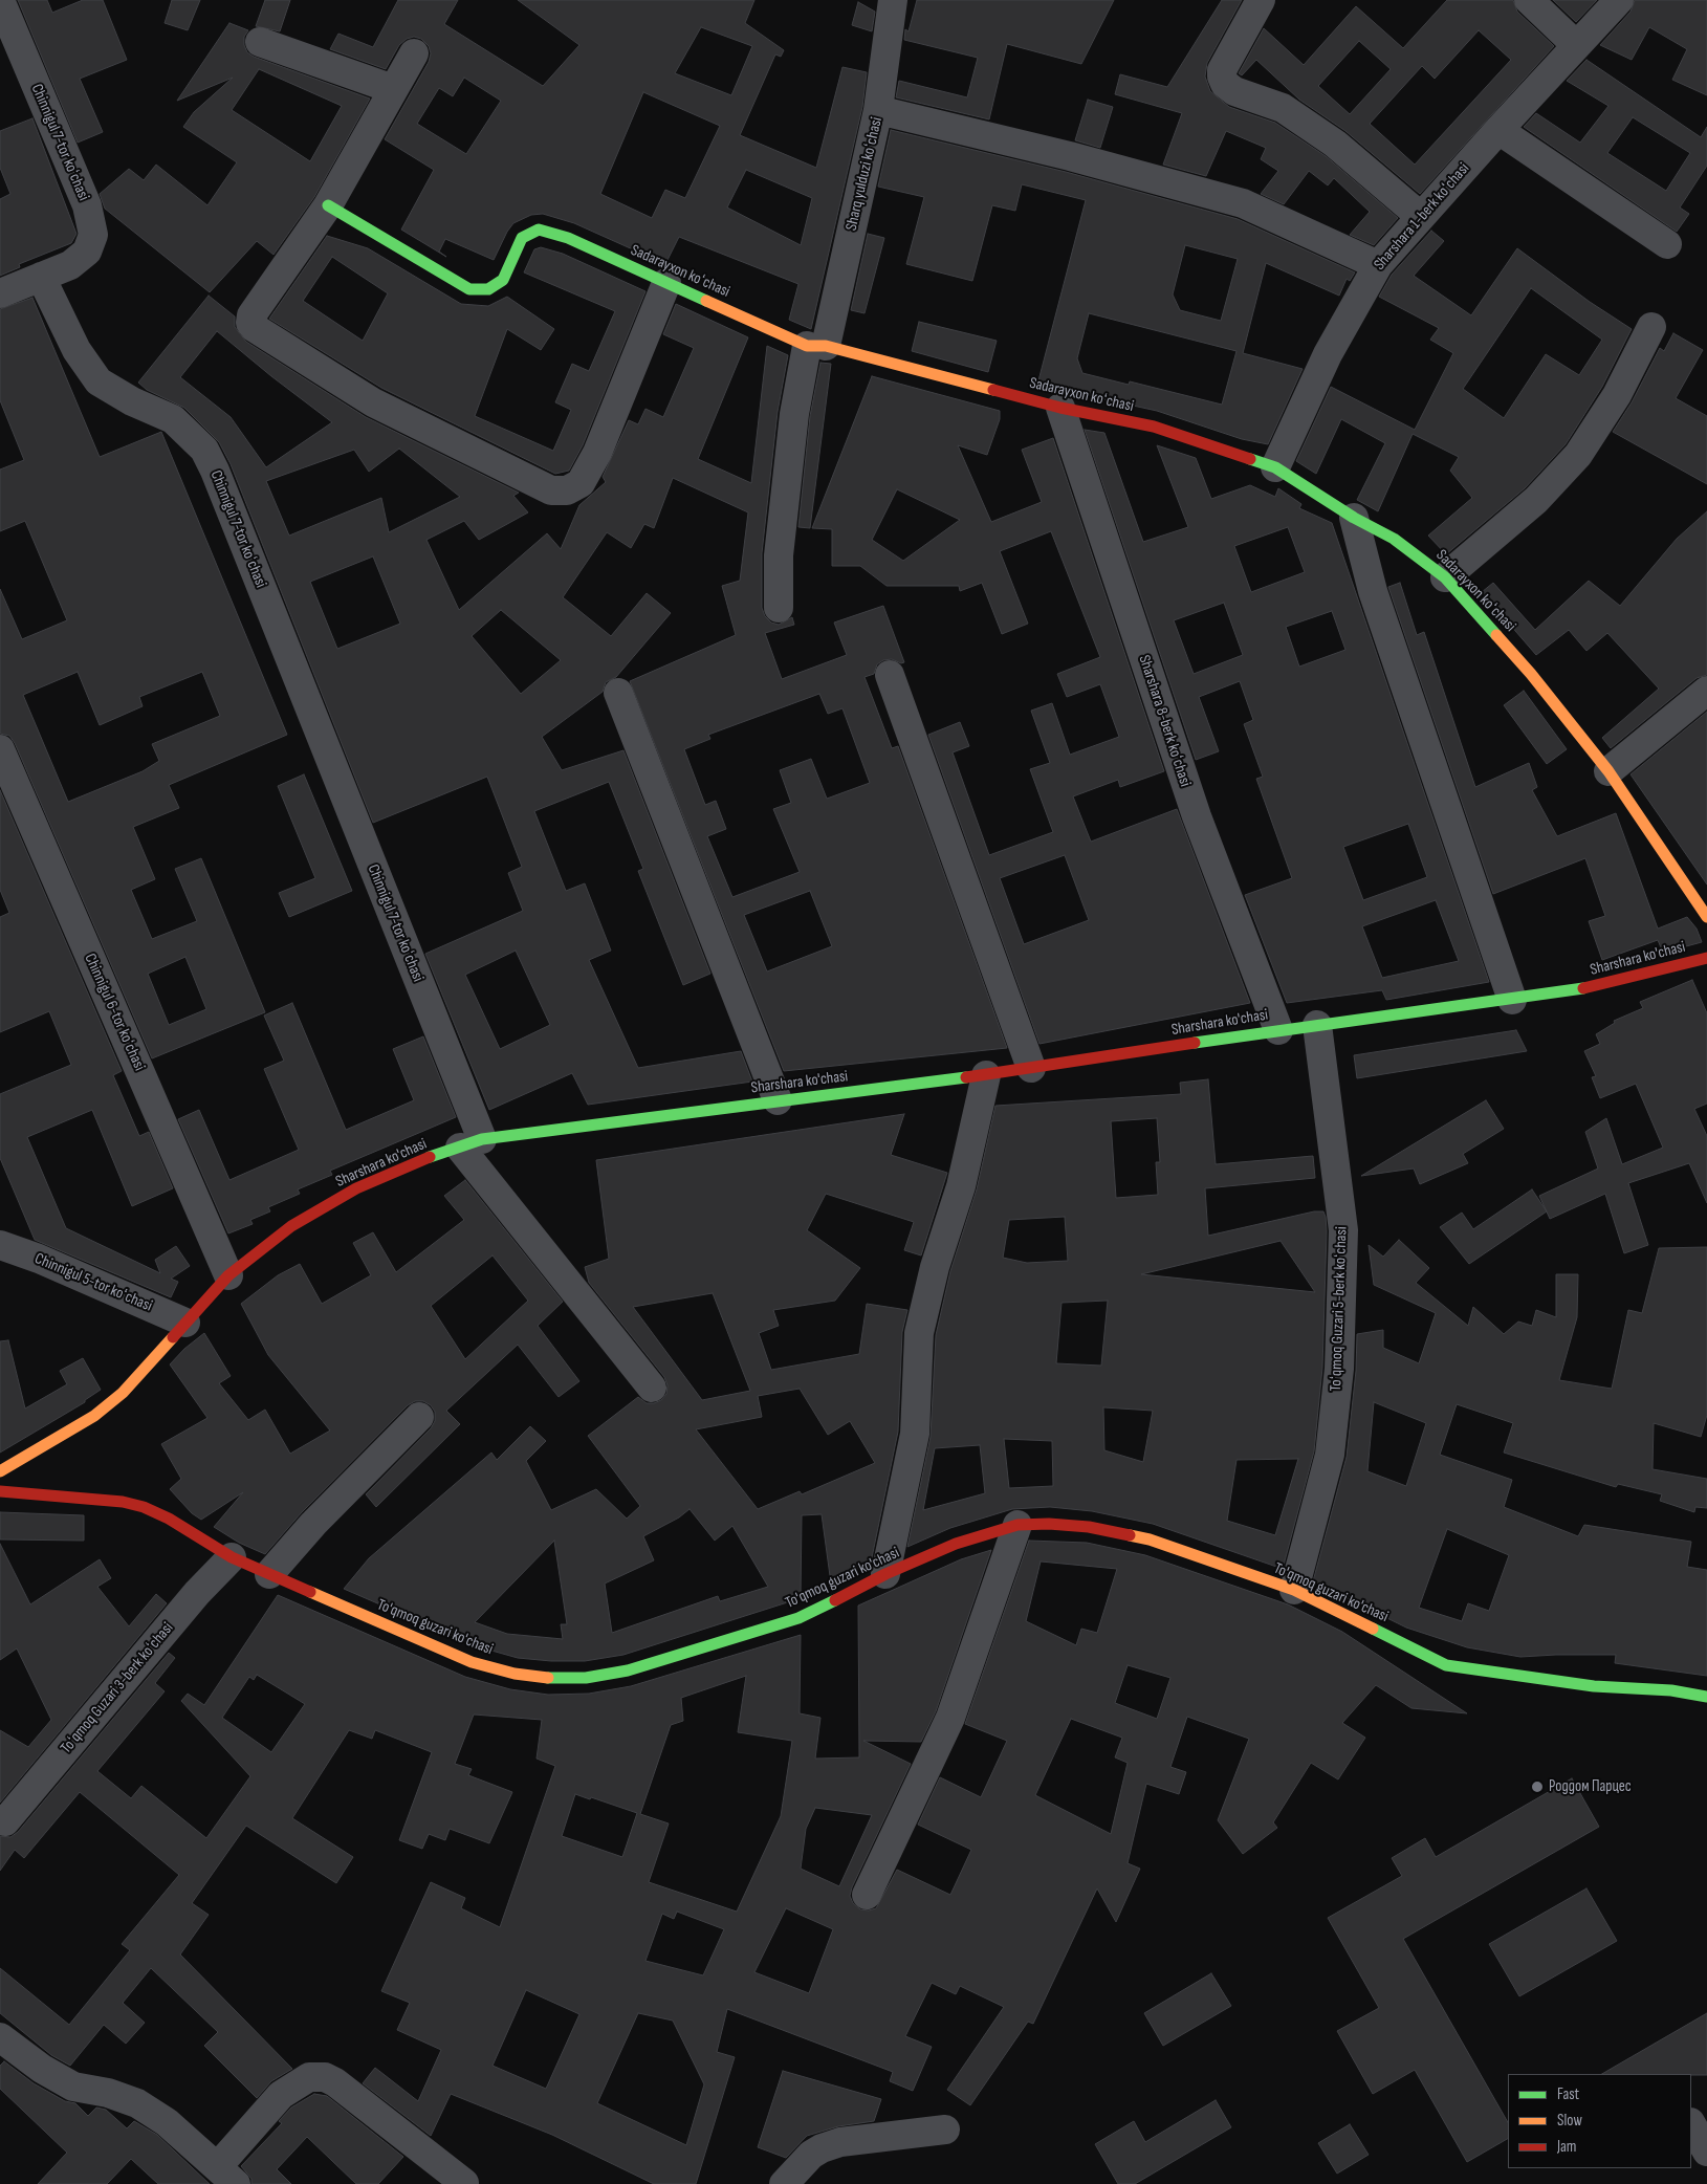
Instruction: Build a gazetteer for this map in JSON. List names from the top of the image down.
{
  "streets": {
    "street": [
      "Chinnigul 7-tor koʻchasi",
      "Sharq yulduzi koʻchasi",
      "Sharshara 1-berk koʻchasi",
      "Sadarayxon koʻchasi",
      "Sharshara 8-berk koʻchasi",
      "Sharshara ko'chasi",
      "Chinnigul 6-tor koʻchasi",
      "Chinnigul 5-tor koʻchasi",
      "Toʻqmoq Guzari 5-berk koʻchasi",
      "To'qmoq guzari ko'chasi",
      "Toʻqmoq Guzari 3-berk koʻchasi"
    ]
  },
  "crossings": [
    ["Chinnigul 7-tor koʻchasi", "Sharshara ko'chasi"],
    ["Sharq yulduzi koʻchasi", "Sadarayxon koʻchasi"],
    ["Sharshara 1-berk koʻchasi", "Sadarayxon koʻchasi"],
    ["Sadarayxon koʻchasi", "Sharshara 8-berk koʻchasi"],
    ["Sharshara 8-berk koʻchasi", "Sharshara ko'chasi"],
    ["Sharshara ko'chasi", "Chinnigul 6-tor koʻchasi"],
    ["Sharshara ko'chasi", "Chinnigul 5-tor koʻchasi"],
    ["Sharshara ko'chasi", "Toʻqmoq Guzari 5-berk koʻchasi"],
    ["Toʻqmoq Guzari 5-berk koʻchasi", "To'qmoq guzari ko'chasi"],
    ["To'qmoq guzari ko'chasi", "Toʻqmoq Guzari 3-berk koʻchasi"]
  ],
  "places": ["Роддом Парцес"],
  "legend": ["Fast", "Slow", "Jam"]
}
